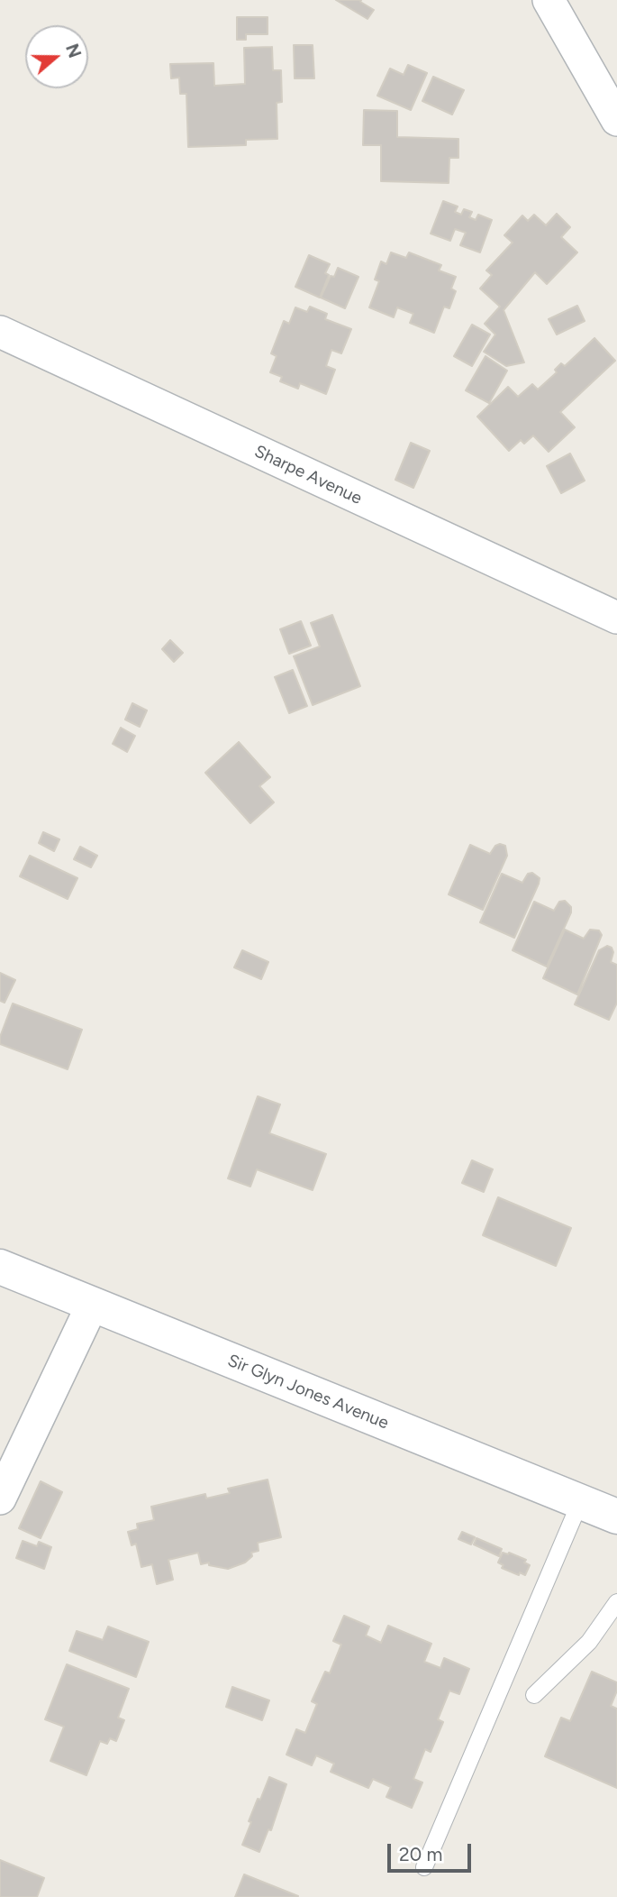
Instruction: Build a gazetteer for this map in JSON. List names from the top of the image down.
{
  "streets": {
    "main road": ["Sir Glyn Jones Avenue"],
    "street": ["Sharpe Avenue"]
  },
  "scale_bar": "20 m",
  "north": "right"
}
